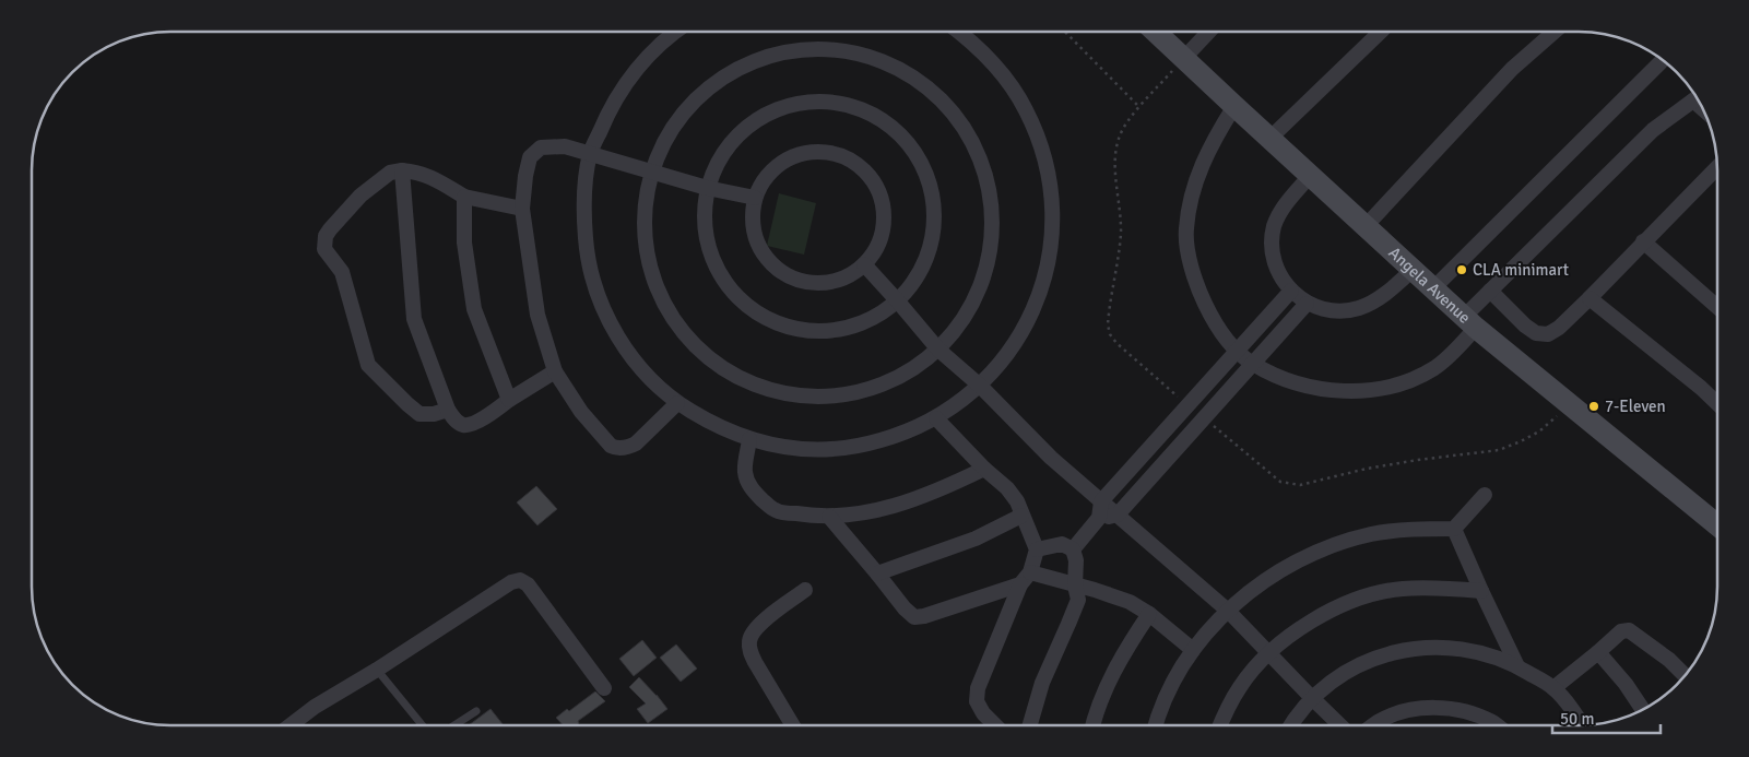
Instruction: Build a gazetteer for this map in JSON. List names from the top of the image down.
{
  "streets": {
    "main road": ["Angela Avenue"]
  },
  "places": ["CLA minimart", "7-Eleven"],
  "scale_bar": "50 m"
}
